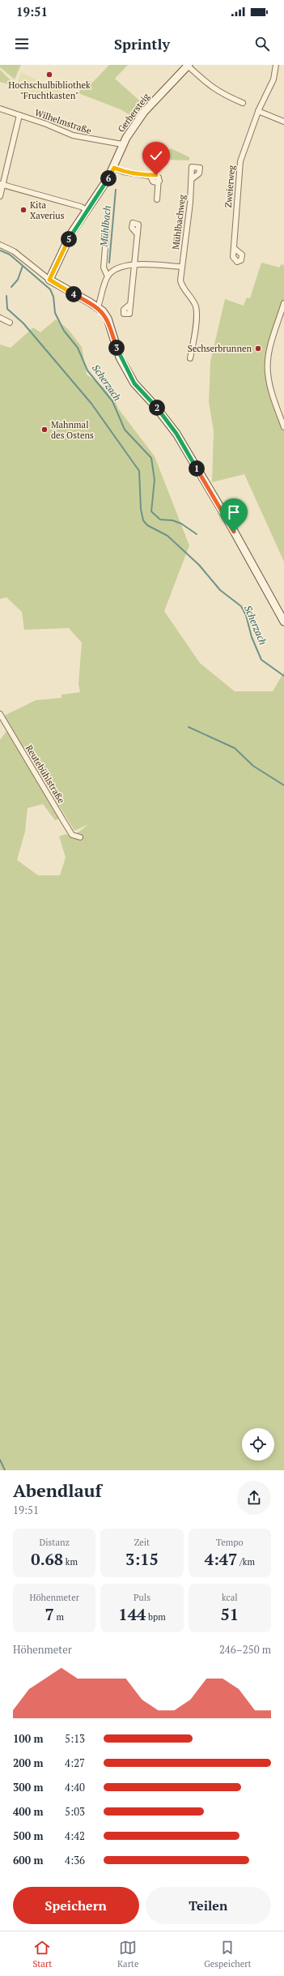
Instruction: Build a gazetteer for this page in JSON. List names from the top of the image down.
{
  "streets": {
    "street": [
      "Gerbersteig",
      "Wilhelmstraße",
      "Zweierweg",
      "Mühlbachweg",
      "Reutebühlstraße"
    ]
  },
  "crossings": [
    ["Gerbersteig", "Wilhelmstraße"]
  ],
  "water": ["Mühlbach", "Scherzach"],
  "places": [
    "Hochschulbibliothek \"Fruchtkasten\"",
    "Kita Xaverius",
    "Sechserbrunnen",
    "Mahnmal des Ostens"
  ],
  "page": {
    "status": "19:51",
    "header": "Sprintly",
    "pins": [
      "6",
      "5",
      "4",
      "3",
      "2",
      "1"
    ],
    "heading": ["Abendlauf", "19:51"],
    "stats": [
      ["Distanz", "0.68 km"],
      ["Zeit", "3:15"],
      ["Tempo", "4:47 /km"],
      ["Höhenmeter", "7 m"],
      ["Puls", "144 bpm"],
      ["kcal", "51"]
    ],
    "chart": ["Höhenmeter", "246–250 m"],
    "list": [
      {
        "name": "100 m",
        "note": "5:13"
      },
      {
        "name": "200 m",
        "note": "4:27"
      },
      {
        "name": "300 m",
        "note": "4:40"
      },
      {
        "name": "400 m",
        "note": "5:03"
      },
      {
        "name": "500 m",
        "note": "4:42"
      },
      {
        "name": "600 m",
        "note": "4:36"
      }
    ],
    "buttons": ["Speichern", "Teilen"],
    "tabs": ["Start", "Karte", "Gespeichert"]
  }
}
